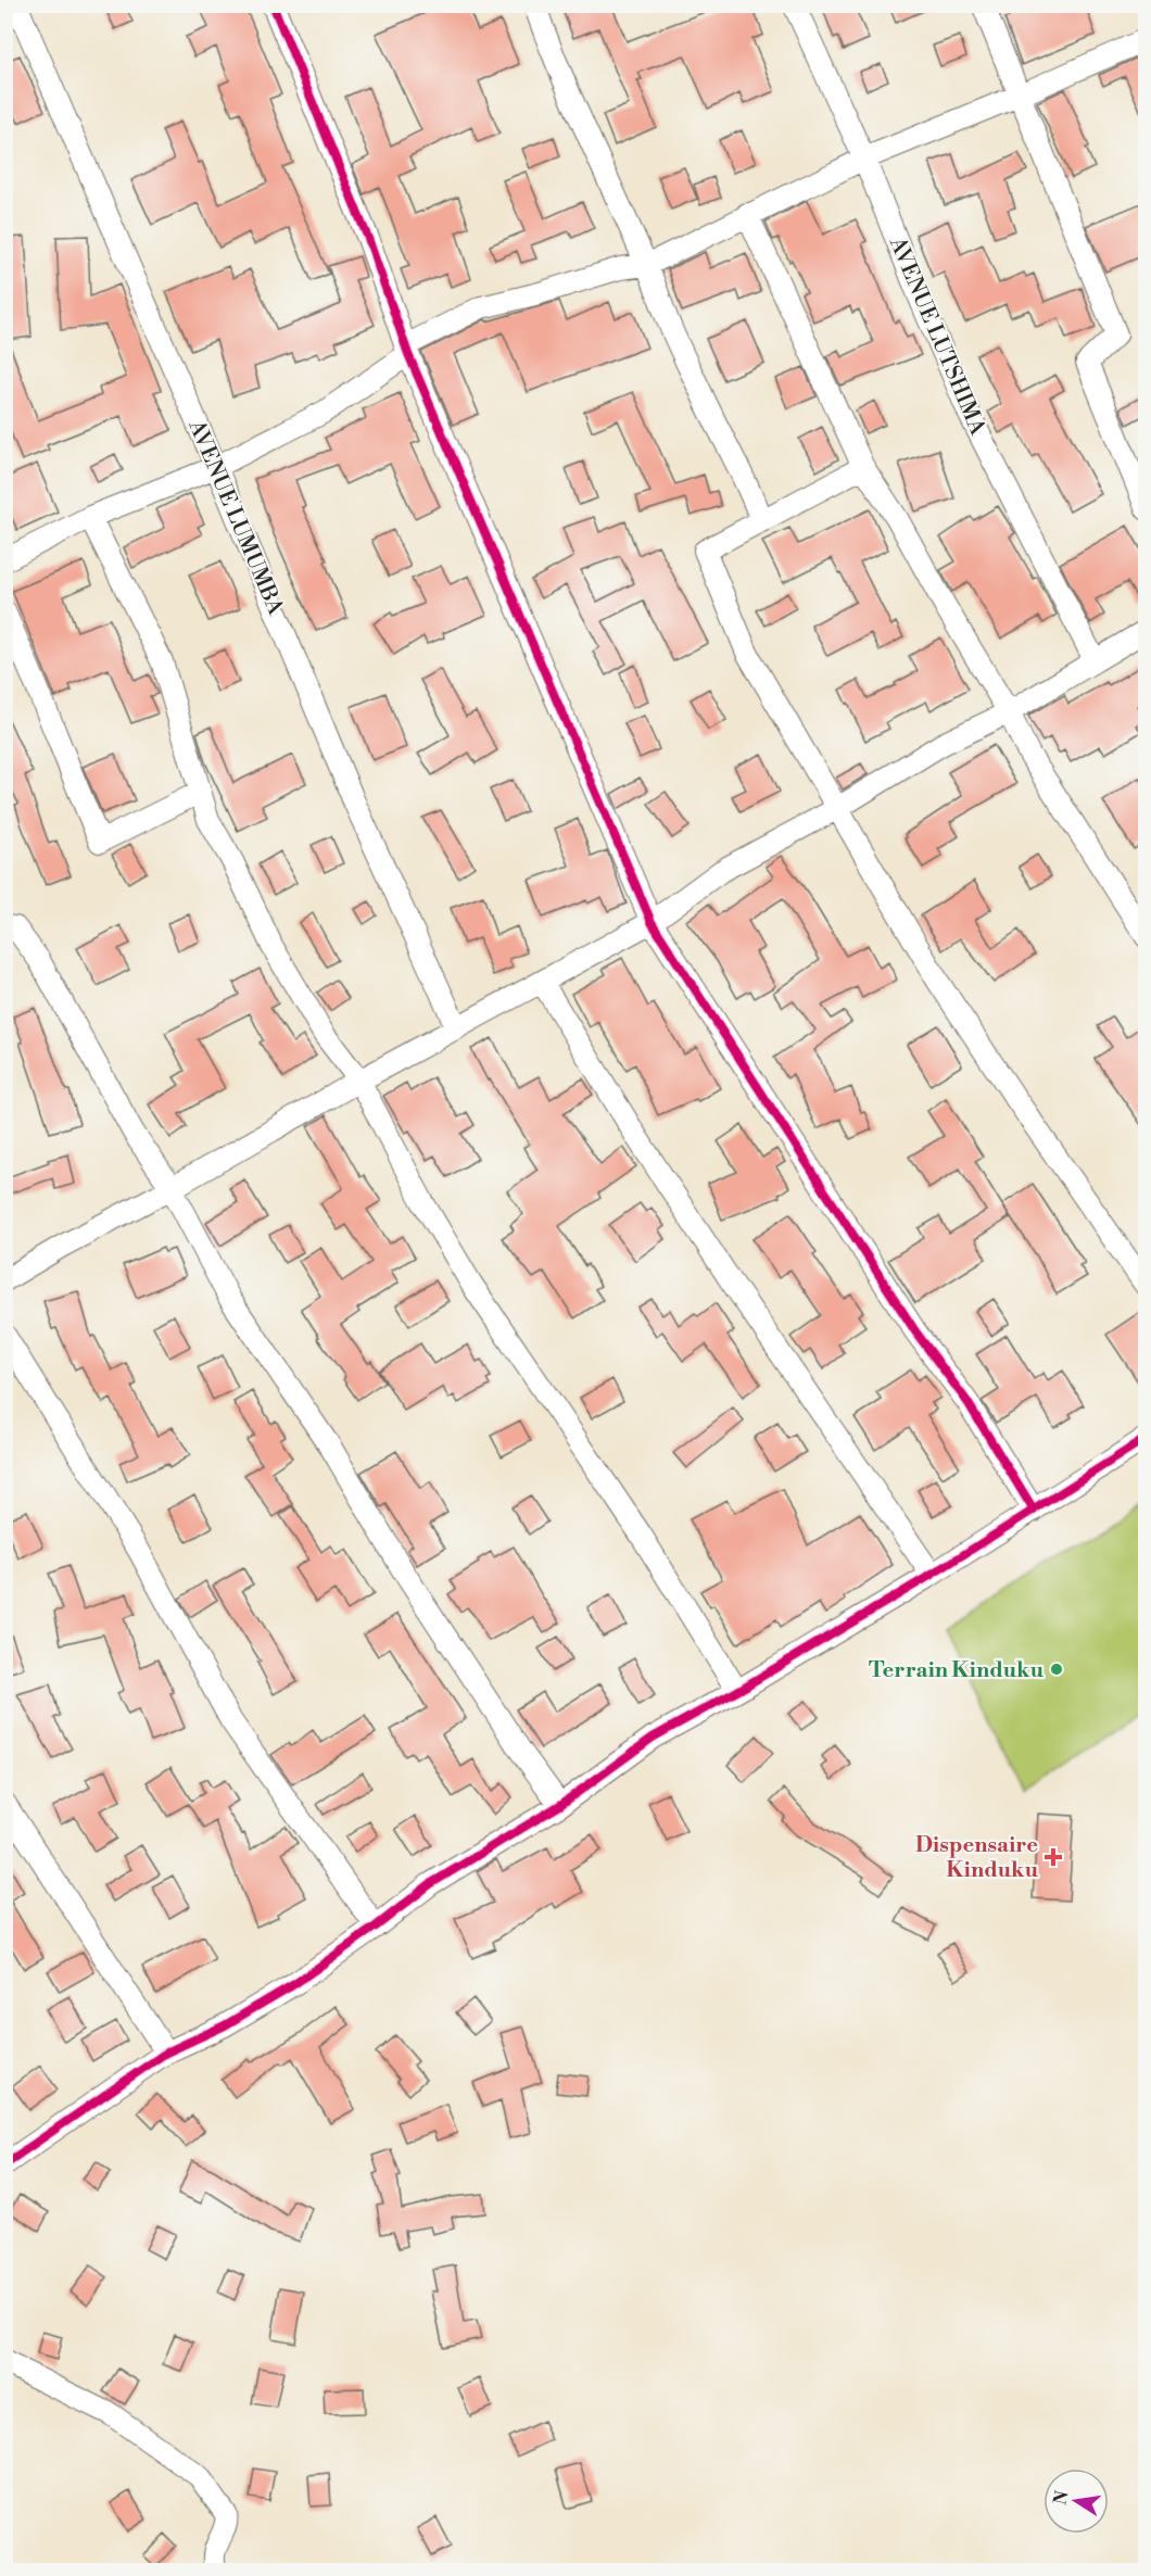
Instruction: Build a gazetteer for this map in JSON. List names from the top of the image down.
{
  "streets": {
    "street": ["AVENUE LUTSHIMA", "AVENUE LUMUMBA"]
  },
  "places": {
    "other": ["Terrain Kinduku"],
    "health": ["Dispensaire Kinduku"]
  },
  "north": "left"
}
